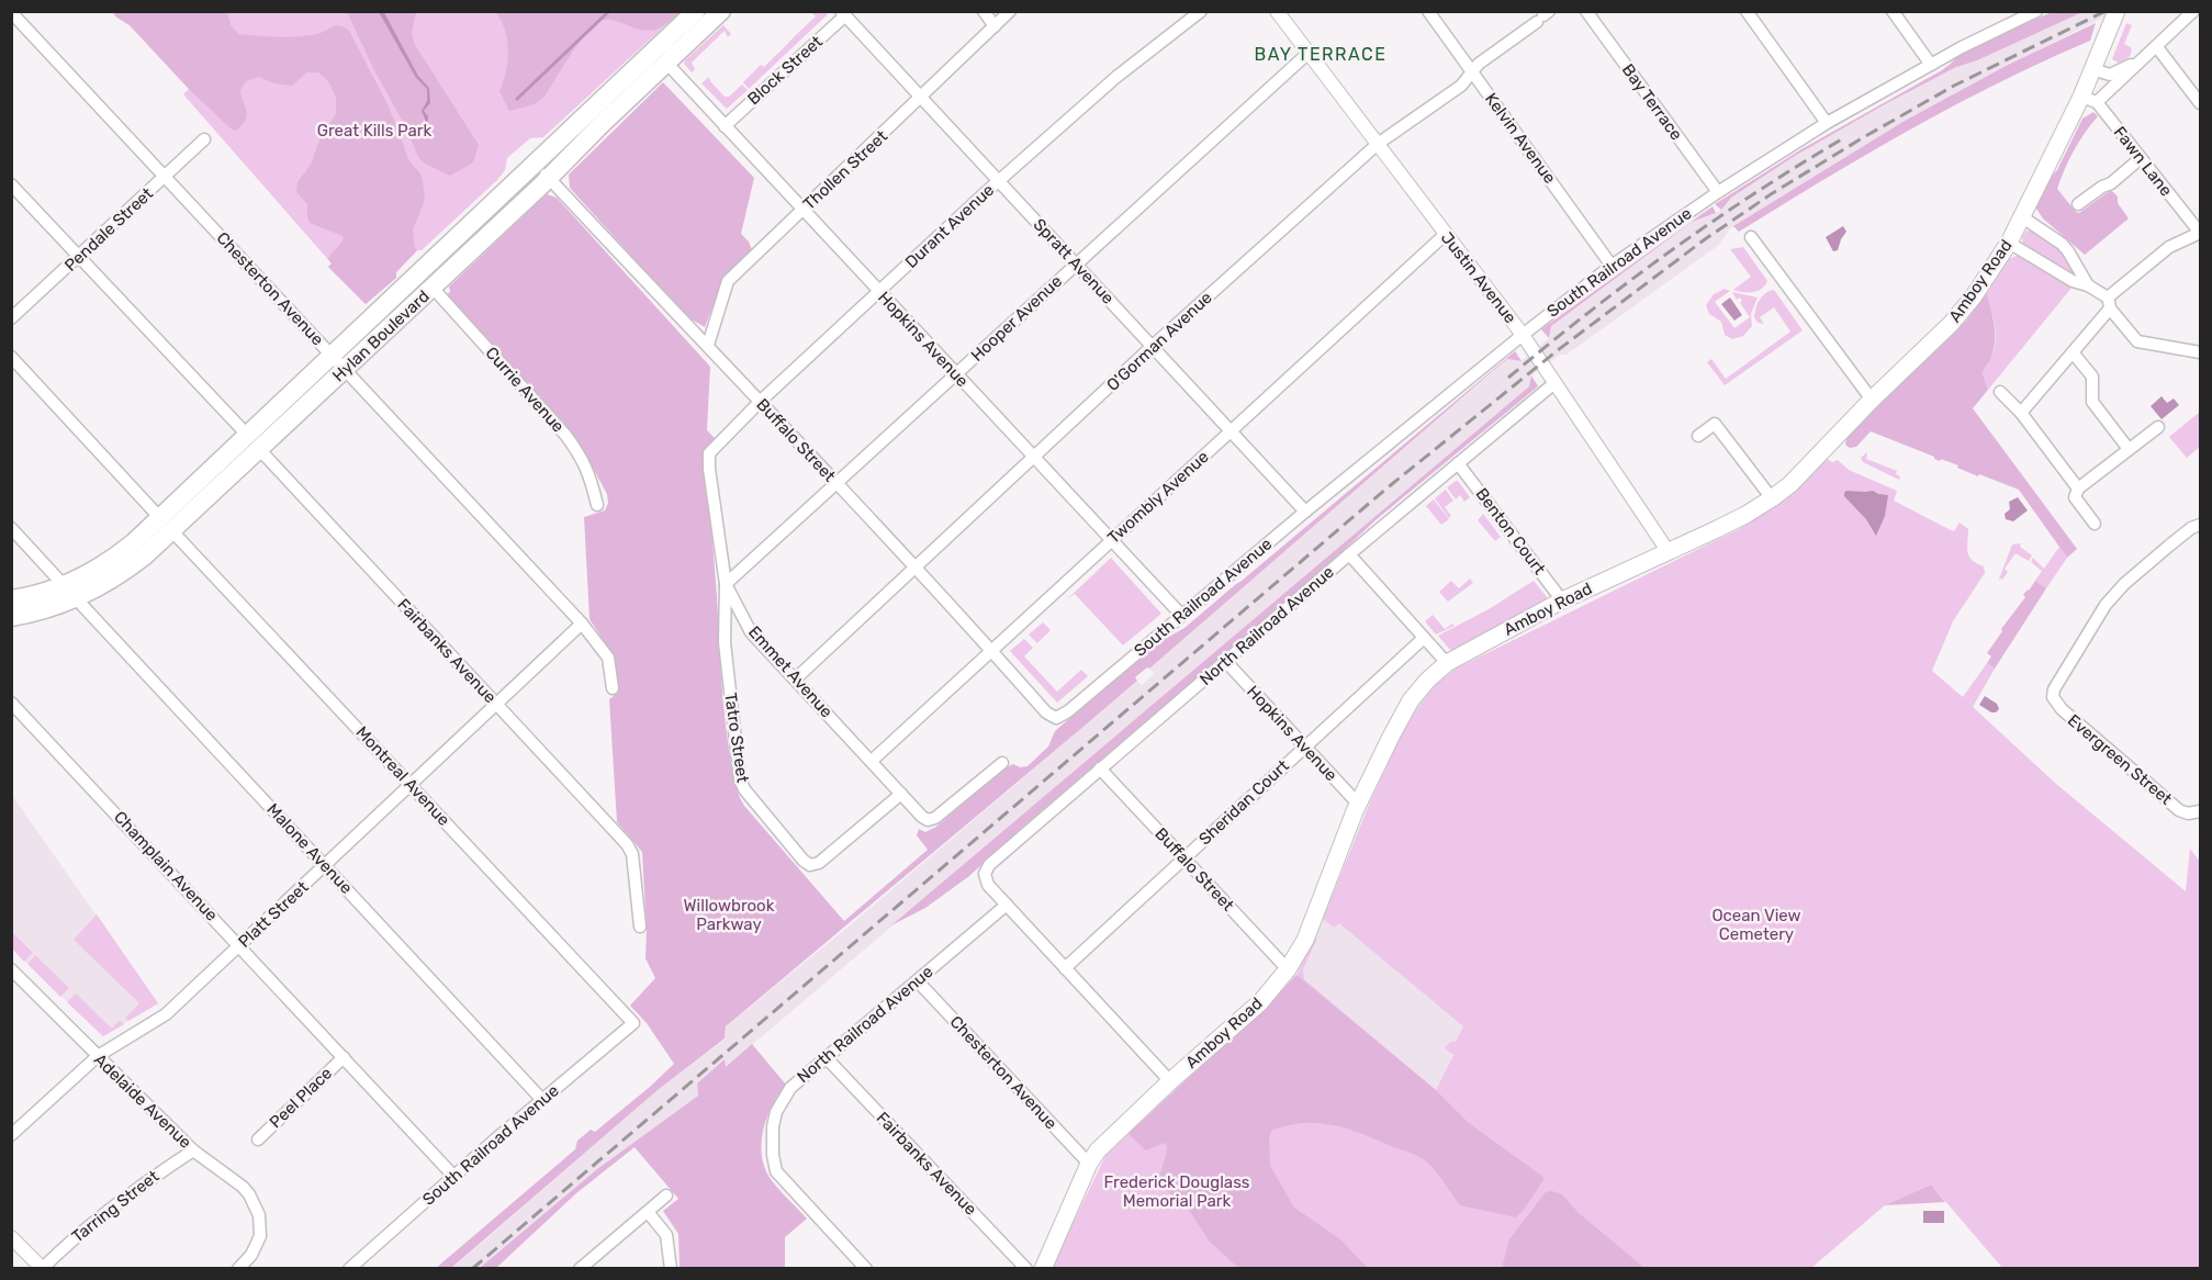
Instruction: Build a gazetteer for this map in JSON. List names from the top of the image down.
{
  "streets": {
    "main road": ["Amboy Road", "Hylan Boulevard"],
    "street": [
      "Block Street",
      "Bay Terrace",
      "Kelvin Avenue",
      "Fawn Lane",
      "Thollen Street",
      "Durant Avenue",
      "Pendale Street",
      "Spratt Avenue",
      "South Railroad Avenue",
      "Justin Avenue",
      "Chesterton Avenue",
      "Hooper Avenue",
      "Hopkins Avenue",
      "O'Gorman Avenue",
      "Currie Avenue",
      "Buffalo Street",
      "Twombly Avenue",
      "Benton Court",
      "North Railroad Avenue",
      "Fairbanks Avenue",
      "Emmet Avenue",
      "Tatro Street",
      "Evergreen Street",
      "Montreal Avenue",
      "Sheridan Court",
      "Malone Avenue",
      "Champlain Avenue",
      "Platt Street",
      "Peel Place",
      "Adelaide Avenue",
      "Tarring Street"
    ]
  },
  "crossings": [
    ["Block Street", "Spratt Avenue"],
    ["Block Street", "Hopkins Avenue"],
    ["Bay Terrace", "South Railroad Avenue"],
    ["Kelvin Avenue", "South Railroad Avenue"],
    ["Kelvin Avenue", "O'Gorman Avenue"],
    ["Fawn Lane", "Amboy Road"],
    ["Thollen Street", "Spratt Avenue"],
    ["Thollen Street", "Hopkins Avenue"],
    ["Thollen Street", "Buffalo Street"],
    ["Durant Avenue", "Spratt Avenue"],
    ["Durant Avenue", "Hopkins Avenue"],
    ["Durant Avenue", "Buffalo Street"],
    ["Durant Avenue", "Emmet Avenue"],
    ["Pendale Street", "Chesterton Avenue"],
    ["Spratt Avenue", "South Railroad Avenue"],
    ["Spratt Avenue", "Hooper Avenue"],
    ["Spratt Avenue", "O'Gorman Avenue"],
    ["Spratt Avenue", "Twombly Avenue"],
    ["South Railroad Avenue", "Justin Avenue"],
    ["South Railroad Avenue", "Hopkins Avenue"],
    ["South Railroad Avenue", "Buffalo Street"],
    ["South Railroad Avenue", "Montreal Avenue"],
    ["South Railroad Avenue", "Malone Avenue"],
    ["South Railroad Avenue", "Champlain Avenue"],
    ["Justin Avenue", "Amboy Road"],
    ["Justin Avenue", "Hooper Avenue"],
    ["Justin Avenue", "O'Gorman Avenue"],
    ["Justin Avenue", "Twombly Avenue"],
    ["Justin Avenue", "North Railroad Avenue"],
    ["Amboy Road", "Chesterton Avenue"],
    ["Amboy Road", "Hopkins Avenue"],
    ["Amboy Road", "Buffalo Street"],
    ["Amboy Road", "Benton Court"],
    ["Chesterton Avenue", "Hylan Boulevard"],
    ["Chesterton Avenue", "North Railroad Avenue"],
    ["Chesterton Avenue", "Platt Street"],
    ["Hooper Avenue", "Hopkins Avenue"],
    ["Hooper Avenue", "Buffalo Street"],
    ["Hooper Avenue", "Emmet Avenue"],
    ["Hooper Avenue", "Tatro Street"],
    ["Hylan Boulevard", "Hopkins Avenue"],
    ["Hylan Boulevard", "Currie Avenue"],
    ["Hylan Boulevard", "Buffalo Street"],
    ["Hylan Boulevard", "Fairbanks Avenue"],
    ["Hylan Boulevard", "Montreal Avenue"],
    ["Hylan Boulevard", "Malone Avenue"],
    ["Hopkins Avenue", "O'Gorman Avenue"],
    ["Hopkins Avenue", "Twombly Avenue"],
    ["Hopkins Avenue", "North Railroad Avenue"],
    ["Hopkins Avenue", "Sheridan Court"],
    ["O'Gorman Avenue", "Buffalo Street"],
    ["O'Gorman Avenue", "Emmet Avenue"],
    ["Buffalo Street", "Twombly Avenue"],
    ["Buffalo Street", "North Railroad Avenue"],
    ["Buffalo Street", "Sheridan Court"],
    ["Twombly Avenue", "Emmet Avenue"],
    ["Benton Court", "North Railroad Avenue"],
    ["North Railroad Avenue", "Fairbanks Avenue"],
    ["Fairbanks Avenue", "Platt Street"],
    ["Emmet Avenue", "Tatro Street"],
    ["Montreal Avenue", "Platt Street"],
    ["Malone Avenue", "Platt Street"],
    ["Champlain Avenue", "Platt Street"],
    ["Champlain Avenue", "Peel Place"],
    ["Platt Street", "Adelaide Avenue"],
    ["Adelaide Avenue", "Tarring Street"]
  ],
  "districts": ["BAY TERRACE"],
  "parks": [
    "Great Kills Park",
    "Willowbrook Parkway",
    "Ocean View Cemetery",
    "Frederick Douglass Memorial Park"
  ]
}
